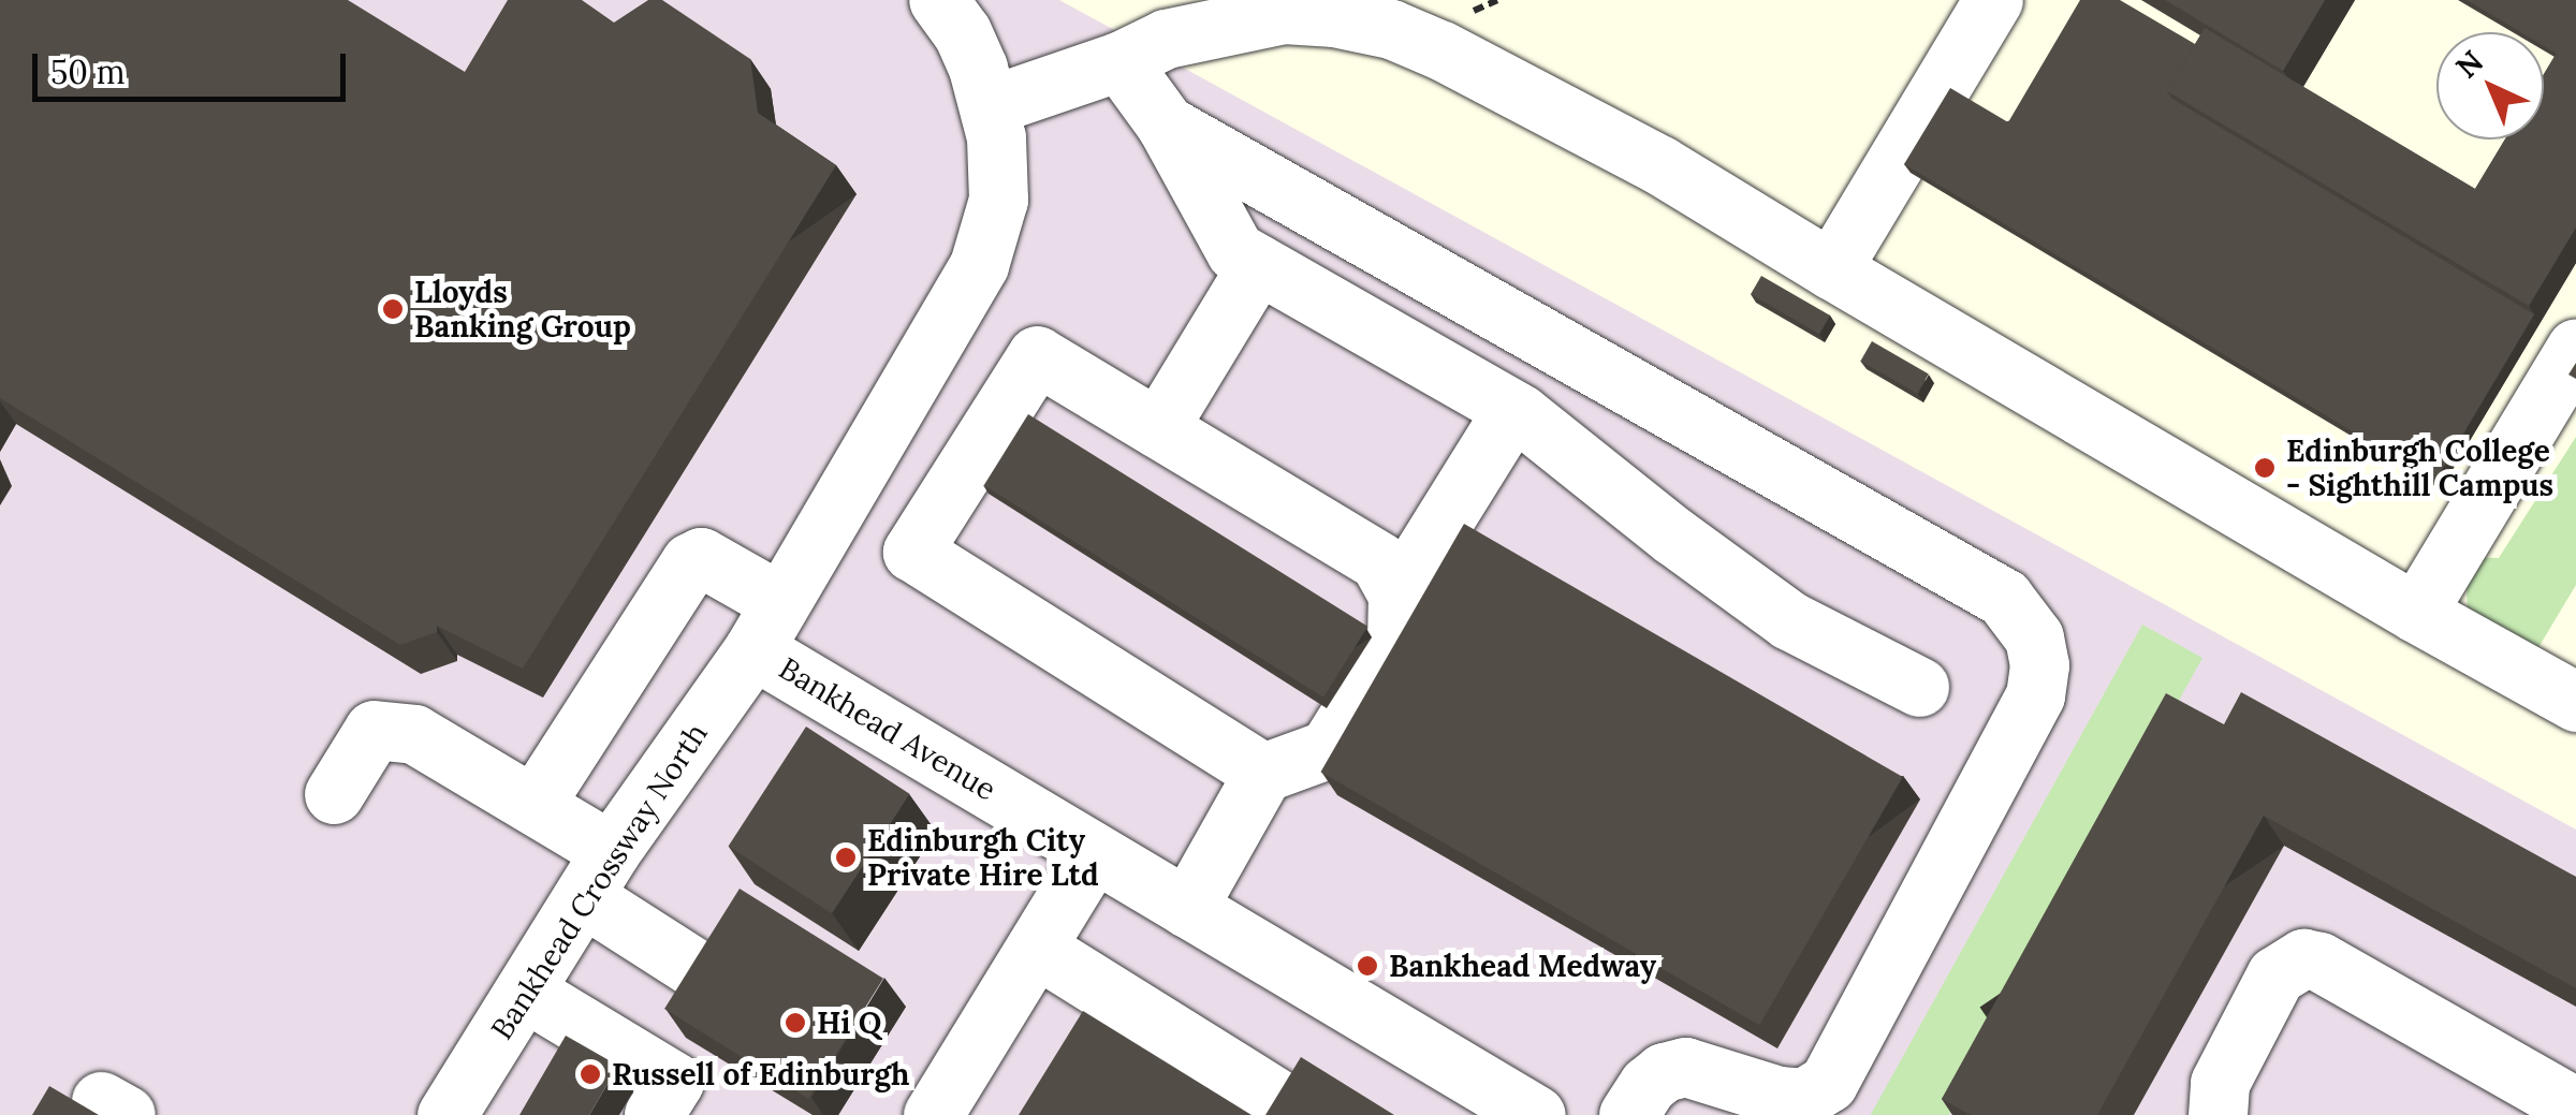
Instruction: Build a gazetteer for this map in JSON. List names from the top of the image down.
{
  "streets": {
    "street": ["Bankhead Avenue", "Bankhead Crossway North"]
  },
  "crossings": [
    ["Bankhead Avenue", "Bankhead Crossway North"]
  ],
  "places": [
    "Lloyds Banking Group",
    "Edinburgh College - Sighthill Campus",
    "Edinburgh City Private Hire Ltd",
    "Bankhead Medway",
    "Hi Q",
    "Russell of Edinburgh"
  ],
  "scale_bar": "50 m",
  "north": "top left"
}
